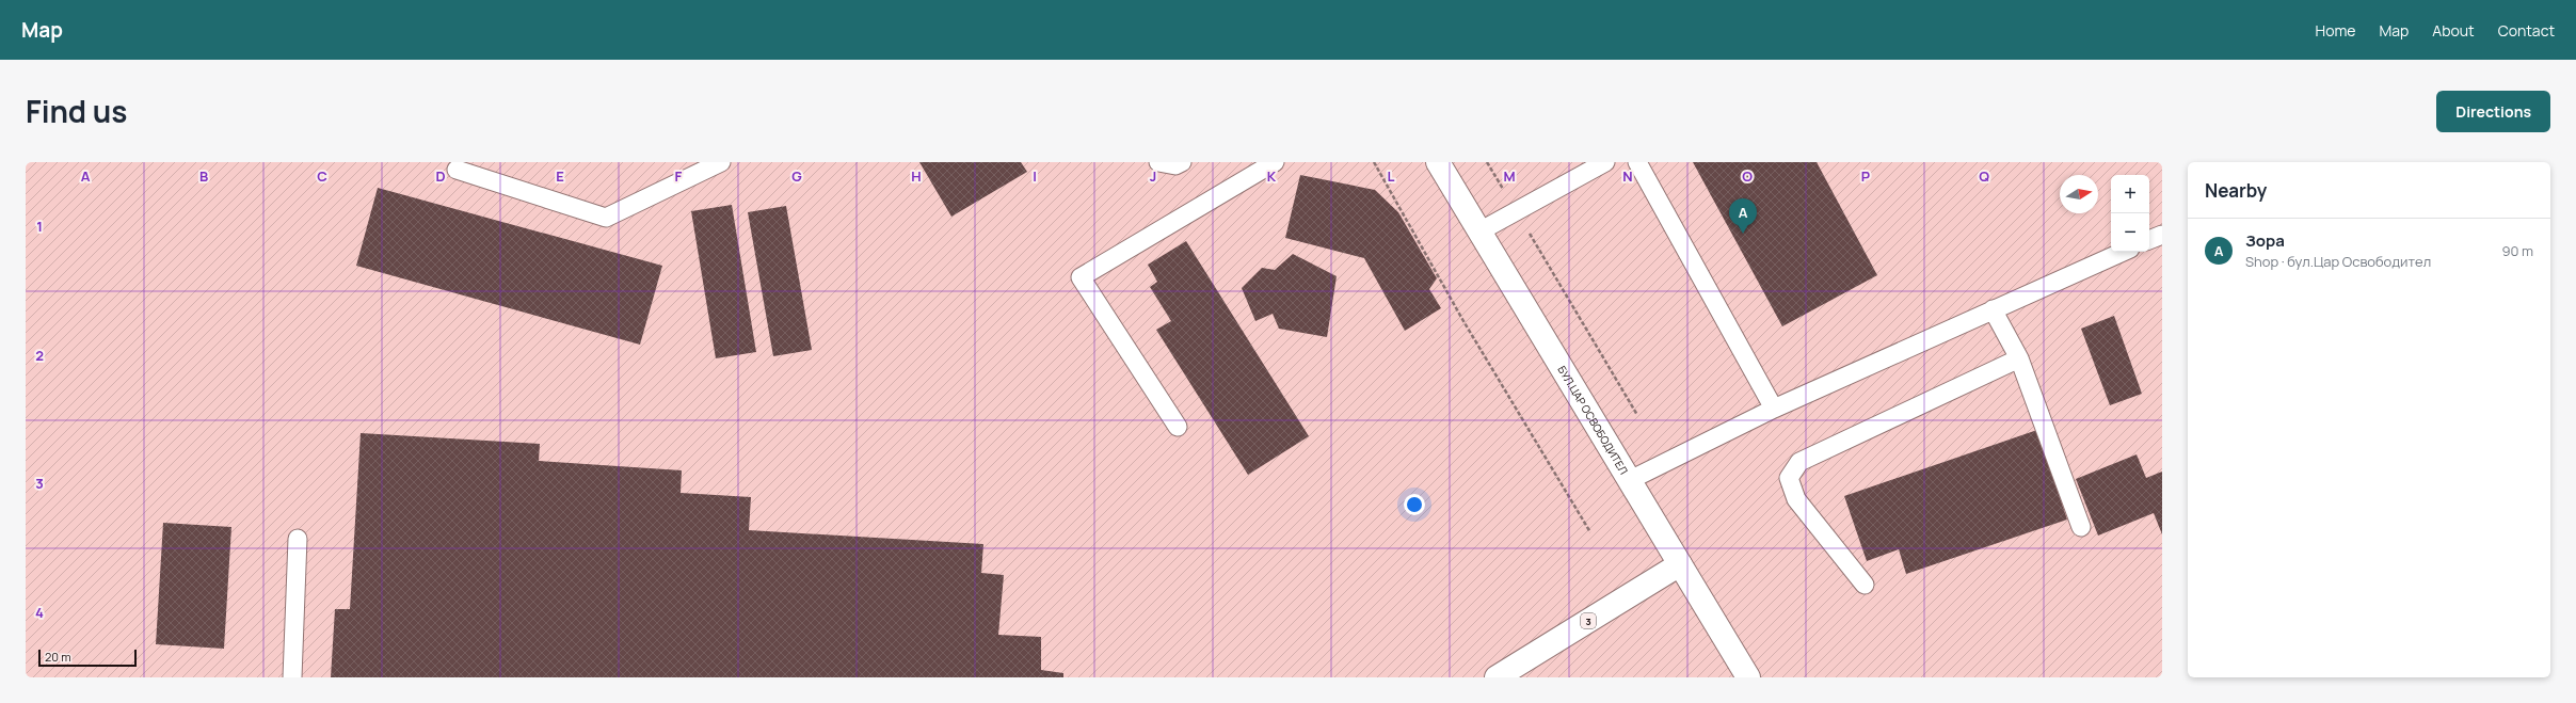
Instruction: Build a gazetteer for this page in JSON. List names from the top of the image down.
{
  "streets": {
    "street": ["БУЛ.ЦАР ОСВОБОДИТЕЛ", "3"]
  },
  "crossings": [
    ["БУЛ.ЦАР ОСВОБОДИТЕЛ", "3"]
  ],
  "scale_bar": "20 m",
  "north": "right",
  "page": {
    "header": "Map",
    "nav": [
      "Home",
      "Map",
      "About",
      "Contact"
    ],
    "title": "Find us",
    "buttons": "Directions",
    "heading": "Nearby",
    "map_buttons": ["+", "−"],
    "pins": "A",
    "list": [
      {
        "mark": "A",
        "name": "Зора",
        "note": "Shop · бул.Цар Освободител",
        "value": "90 m"
      }
    ],
    "scale": "20 m"
  },
  "grid": {
    "columns": [
      "A",
      "B",
      "C",
      "D",
      "E",
      "F",
      "G",
      "H",
      "I",
      "J",
      "K",
      "L",
      "M",
      "N",
      "O",
      "P",
      "Q"
    ],
    "rows": [
      "1",
      "2",
      "3",
      "4"
    ]
  }
}
